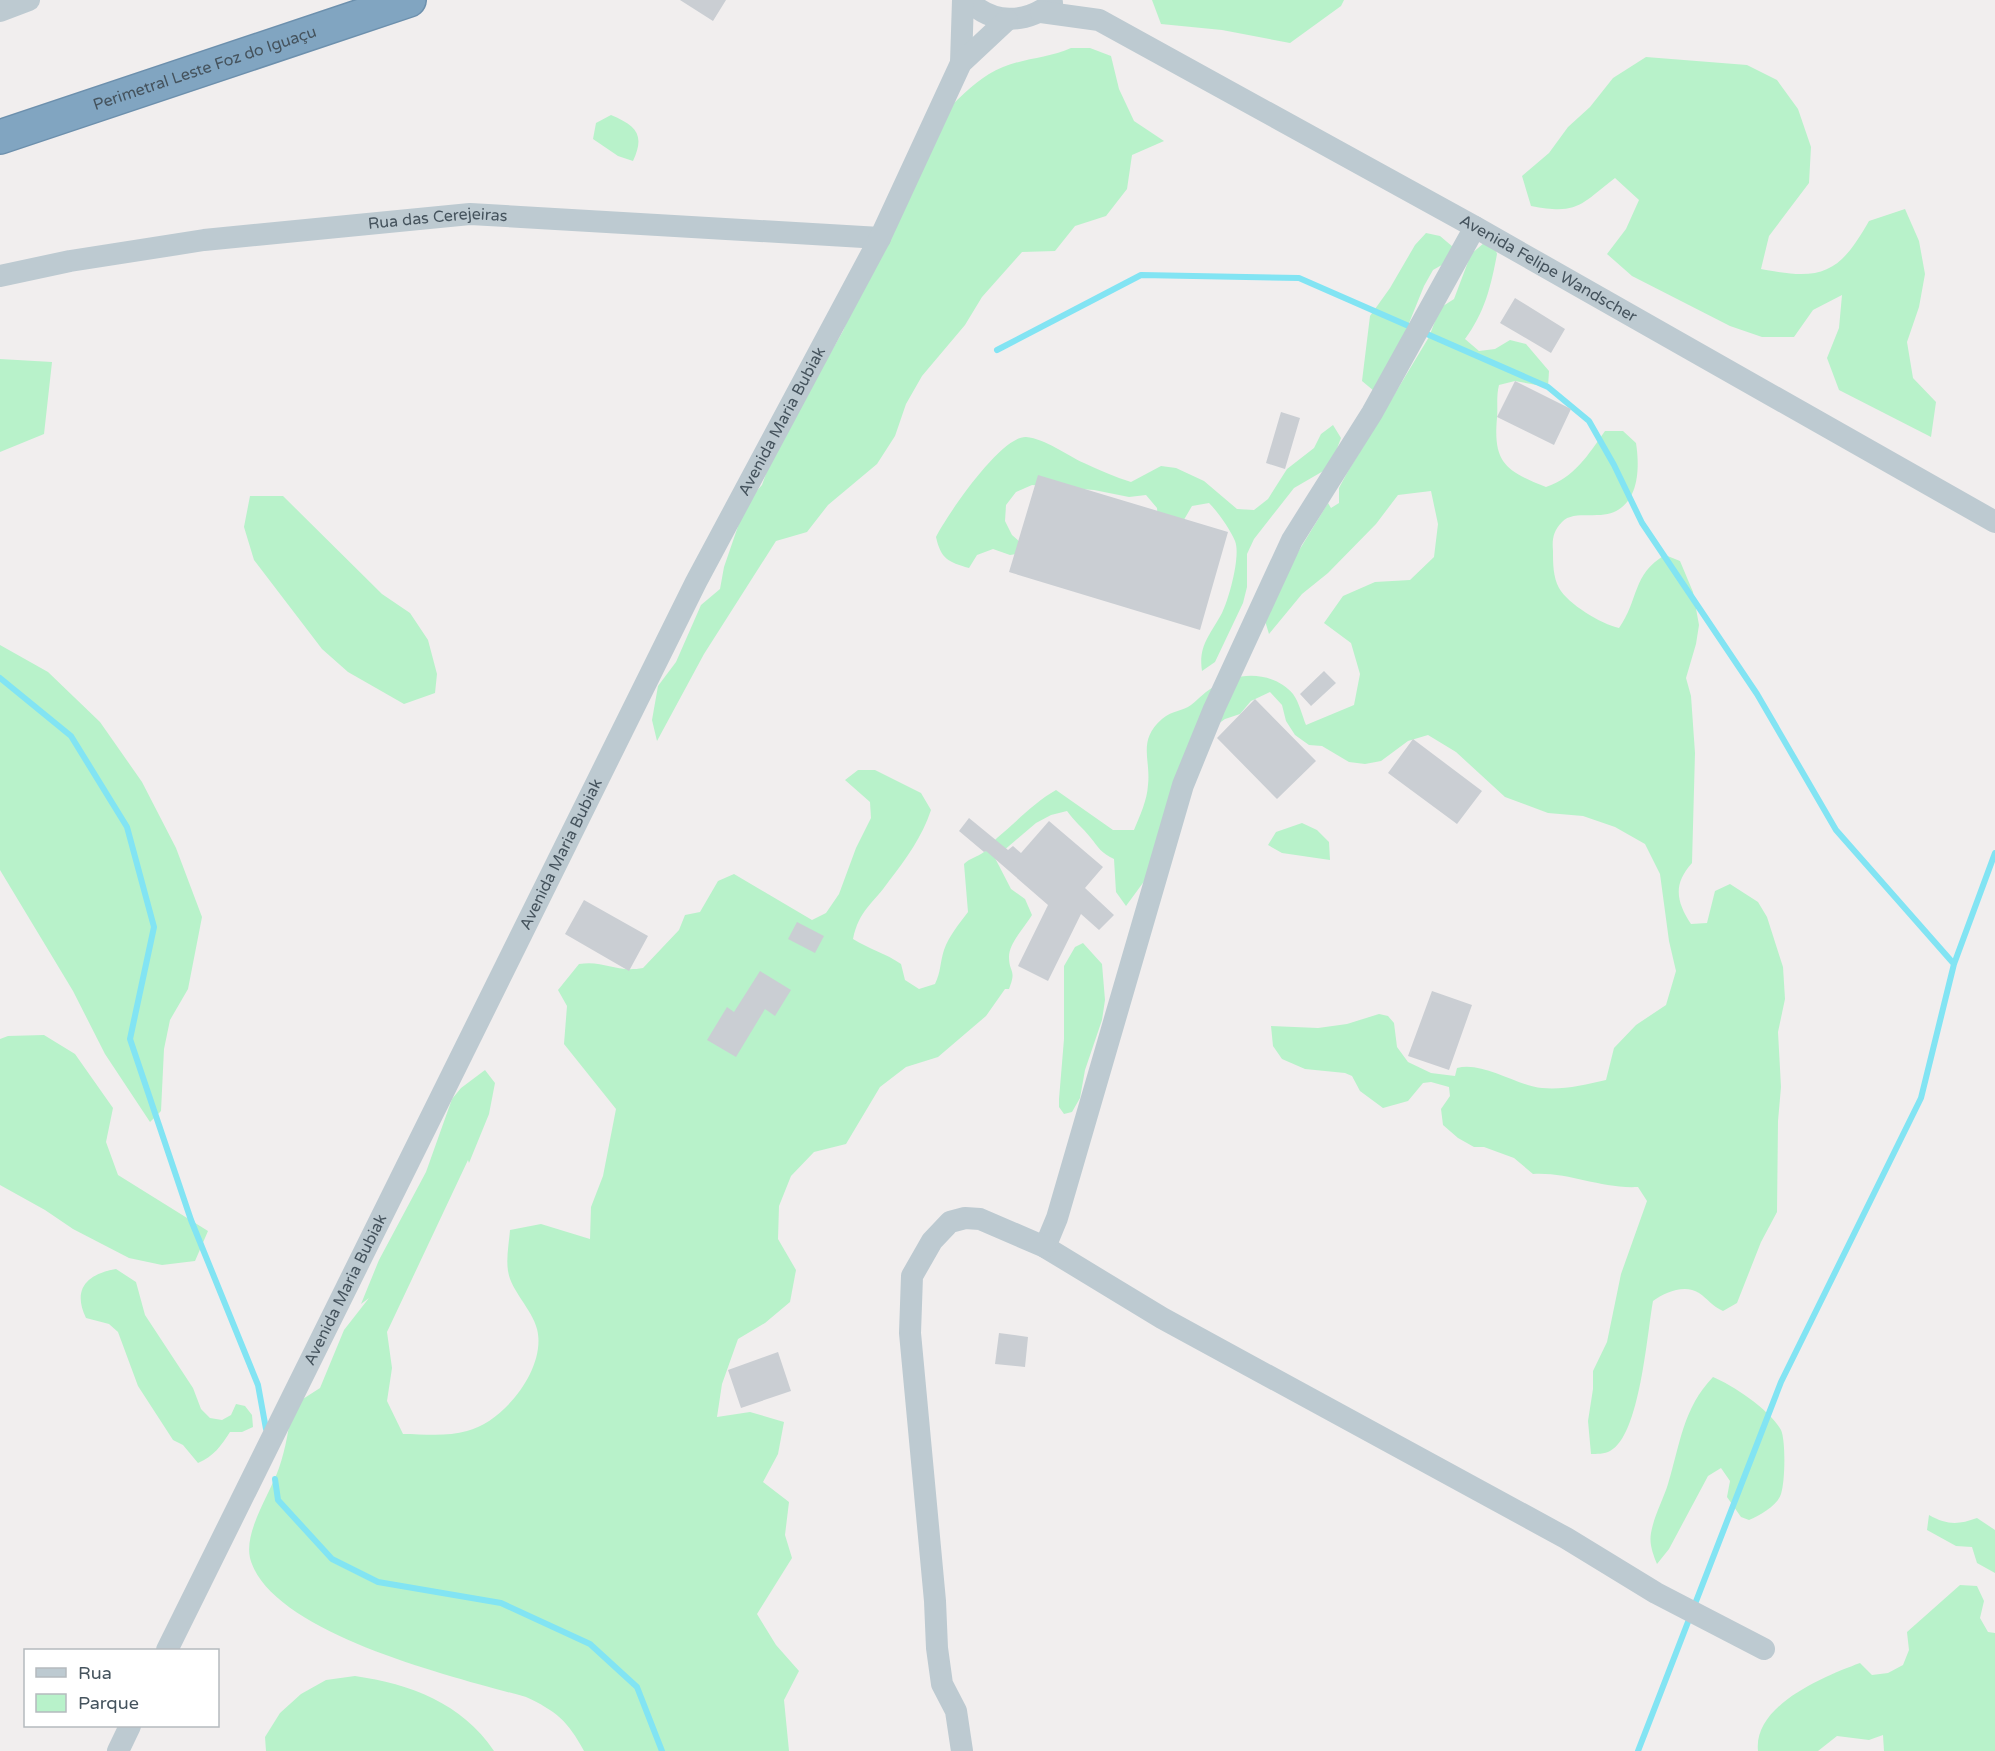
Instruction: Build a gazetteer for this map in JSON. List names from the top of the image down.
{
  "streets": {
    "highway": ["Perimetral Leste Foz do Iguaçu"],
    "street": ["Rua das Cerejeiras", "Avenida Felipe Wandscher", "Avenida Maria Bubiak"]
  },
  "crossings": [
    ["Rua das Cerejeiras", "Avenida Maria Bubiak"]
  ],
  "legend": ["Rua", "Parque"]
}
